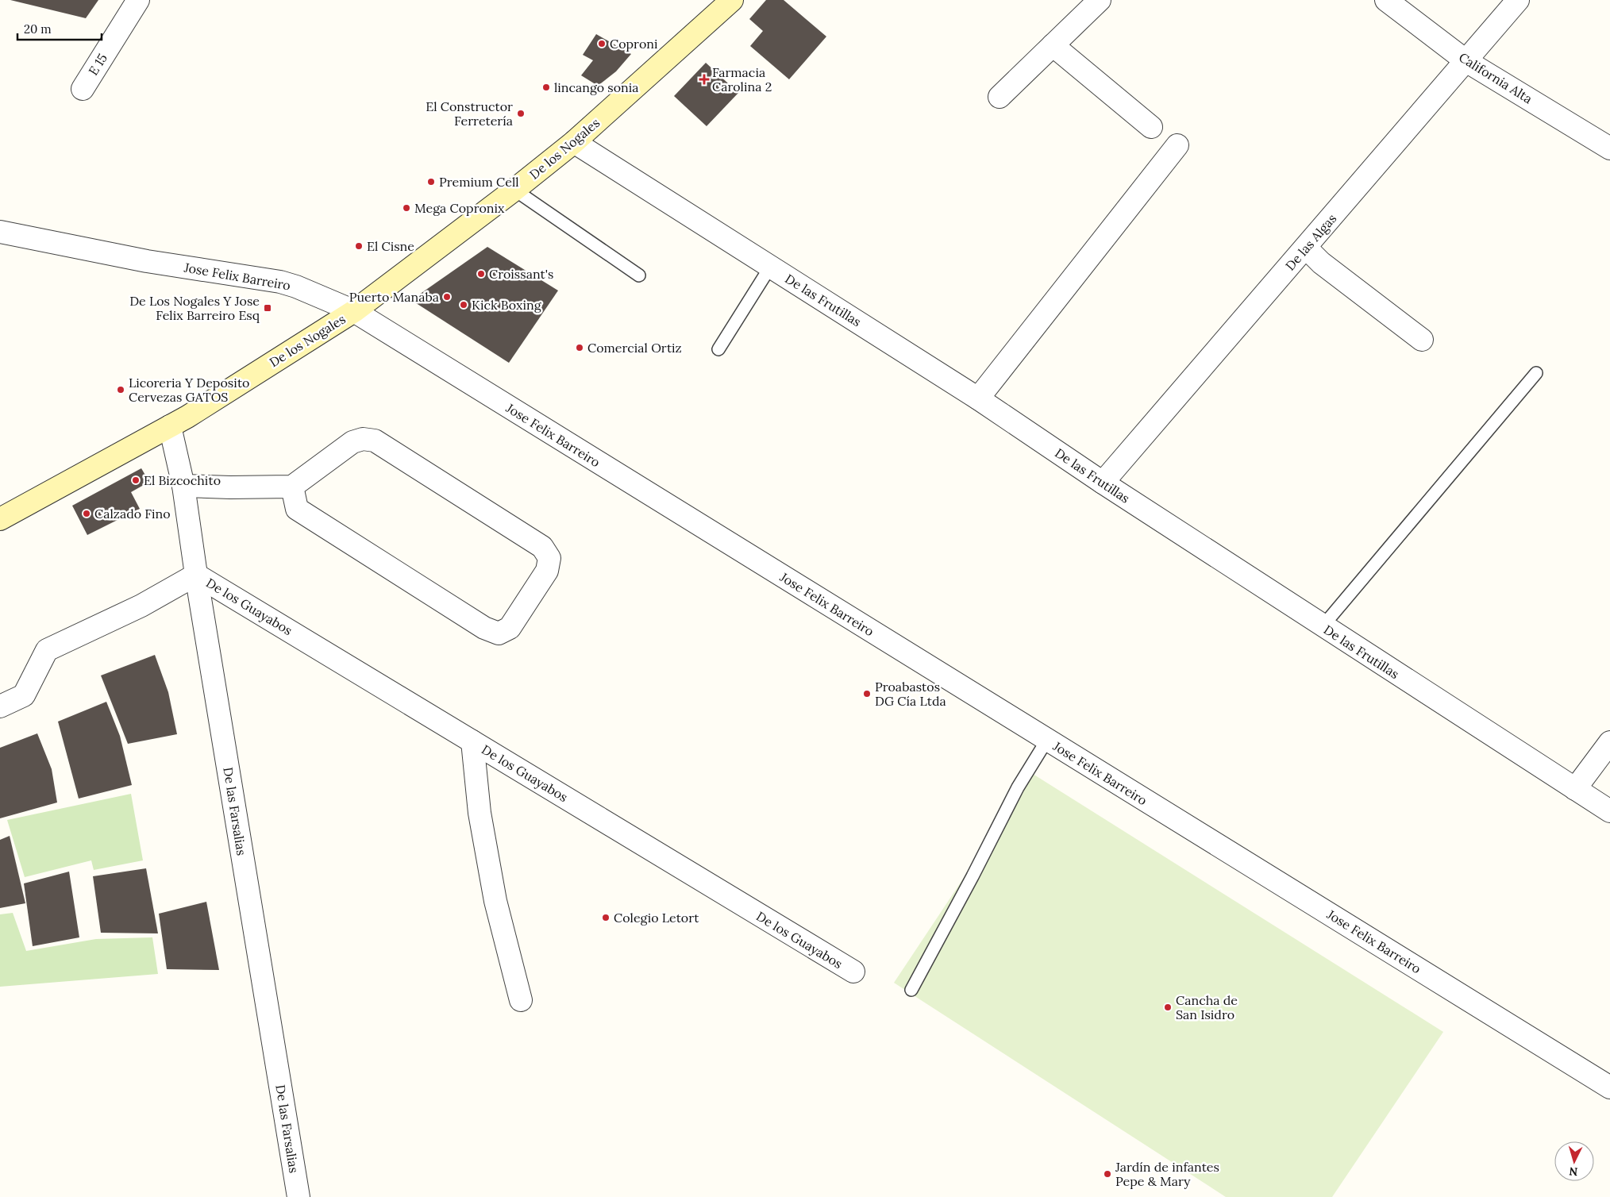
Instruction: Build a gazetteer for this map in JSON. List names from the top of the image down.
{
  "streets": {
    "street": [
      "E 15",
      "California Alta",
      "De los Nogales",
      "De las Algas",
      "Jose Felix Barreiro",
      "De las Frutillas",
      "De los Guayabos",
      "De las Farsalias"
    ]
  },
  "crossings": [
    ["California Alta", "De las Algas"],
    ["De los Nogales", "Jose Felix Barreiro"],
    ["De los Nogales", "De las Frutillas"],
    ["De los Nogales", "De las Farsalias"],
    ["De las Algas", "De las Frutillas"],
    ["De los Guayabos", "De las Farsalias"]
  ],
  "places": {
    "other": [
      "Coproni",
      "lincango sonia",
      "El Constructor Ferretería",
      "Premium Cell",
      "Mega Copronix",
      "El Cisne",
      "Croissant's",
      "Puerto Manaba",
      "Kick Boxing",
      "Comercial Ortiz",
      "Licoreria Y Deposito Cervezas GATOS",
      "El Bizcochito",
      "Calzado Fino",
      "Proabastos DG Cía Ltda",
      "Colegio Letort",
      "Cancha de San Isidro",
      "Jardín de infantes Pepe & Mary"
    ],
    "health": ["Farmacia Carolina 2"],
    "transit": ["De Los Nogales Y Jose Felix Barreiro Esq"]
  },
  "scale_bar": "20 m",
  "north": "bottom"
}
